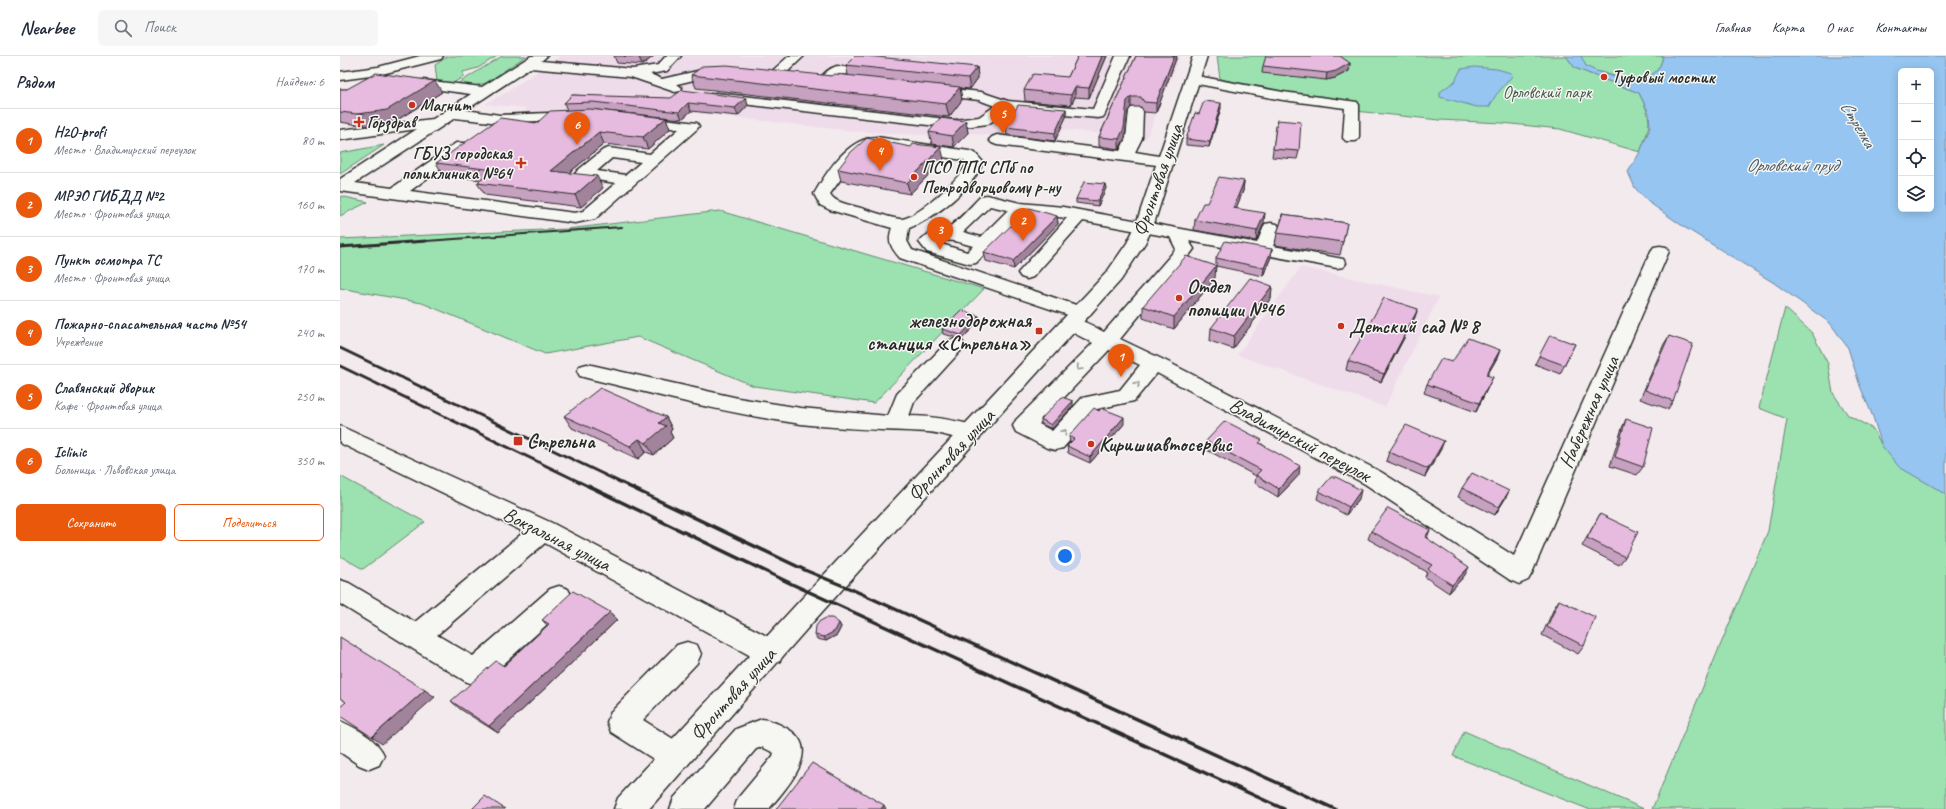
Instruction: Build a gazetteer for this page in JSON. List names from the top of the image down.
{
  "streets": {
    "street": [
      "Фронтовая улица",
      "Набережная улица",
      "Владимирский переулок",
      "Вокзальная улица"
    ]
  },
  "crossings": [
    ["Фронтовая улица", "Владимирский переулок"],
    ["Фронтовая улица", "Вокзальная улица"],
    ["Набережная улица", "Владимирский переулок"]
  ],
  "water": ["Стрелка", "Орловский пруд"],
  "parks": ["Орловский парк"],
  "places": {
    "other": [
      "Туфовый мостик",
      "Магнит",
      "ПСО ППС СПб по Петродворцовому р-ну",
      "Отдел полиции №46",
      "Детский сад № 8",
      "Киришиавтосервис"
    ],
    "health": ["Горздрав", "ГБУЗ городская поликлиника №64"],
    "transit": ["железнодорожная станция «Стрельна»", "Стрельна"]
  },
  "page": {
    "header": "Nearbee",
    "search": "Поиск",
    "nav": [
      "Главная",
      "Карта",
      "О нас",
      "Контакты"
    ],
    "heading": ["Рядом", "Найдено: 6"],
    "map_buttons": ["+", "−"],
    "pins": [
      "5",
      "6",
      "4",
      "2",
      "3",
      "1"
    ],
    "list": [
      {
        "mark": "1",
        "name": "H2O-profi",
        "note": "Место · Владимирский переулок",
        "value": "80 m"
      },
      {
        "mark": "2",
        "name": "МРЭО ГИБДД №2",
        "note": "Место · Фронтовая улица",
        "value": "160 m"
      },
      {
        "mark": "3",
        "name": "Пункт осмотра ТС",
        "note": "Место · Фронтовая улица",
        "value": "170 m"
      },
      {
        "mark": "4",
        "name": "Пожарно-спасательная часть №54",
        "note": "Учреждение",
        "value": "240 m"
      },
      {
        "mark": "5",
        "name": "Славянский дворик",
        "note": "Кафе · Фронтовая улица",
        "value": "250 m"
      },
      {
        "mark": "6",
        "name": "Iclinic",
        "note": "Больница · Львовская улица",
        "value": "350 m"
      }
    ],
    "buttons": ["Сохранить", "Поделиться"]
  }
}
